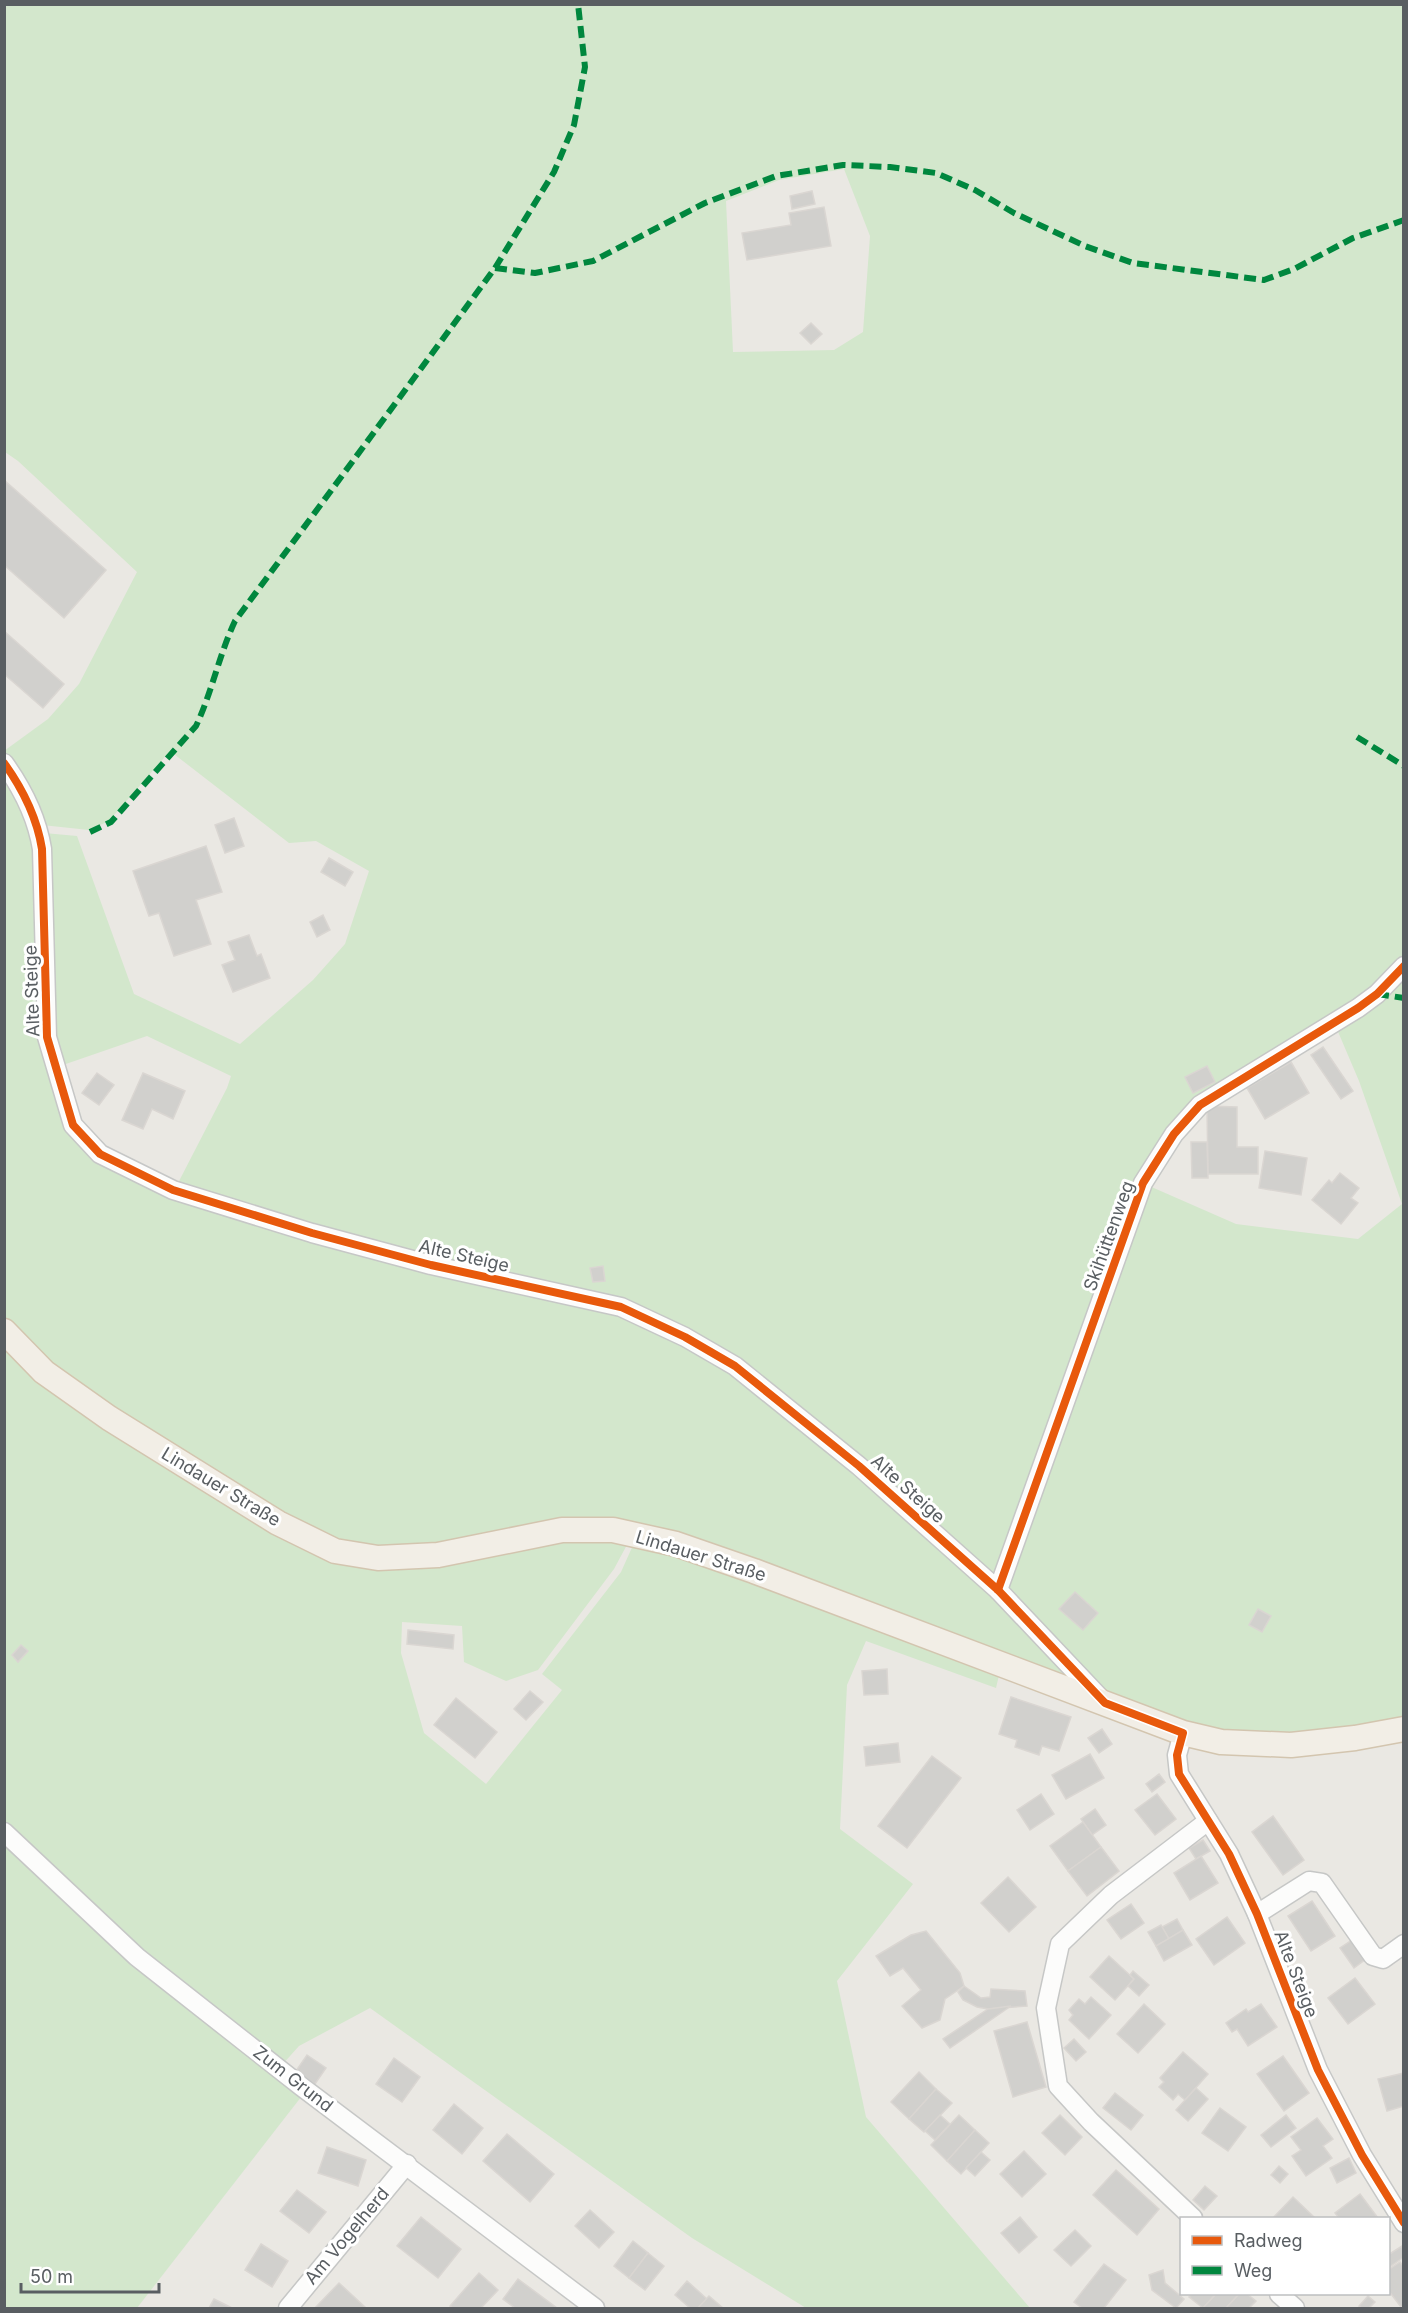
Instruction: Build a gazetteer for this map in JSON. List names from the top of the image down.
{
  "streets": {
    "main road": ["Lindauer Straße"],
    "street": [
      "Alte Steige",
      "Skihüttenweg",
      "Zum Grund",
      "Am Vogelherd"
    ]
  },
  "crossings": [
    ["Alte Steige", "Skihüttenweg"],
    ["Alte Steige", "Lindauer Straße"],
    ["Zum Grund", "Am Vogelherd"]
  ],
  "legend": ["Radweg", "Weg"],
  "scale_bar": "50 m"
}
